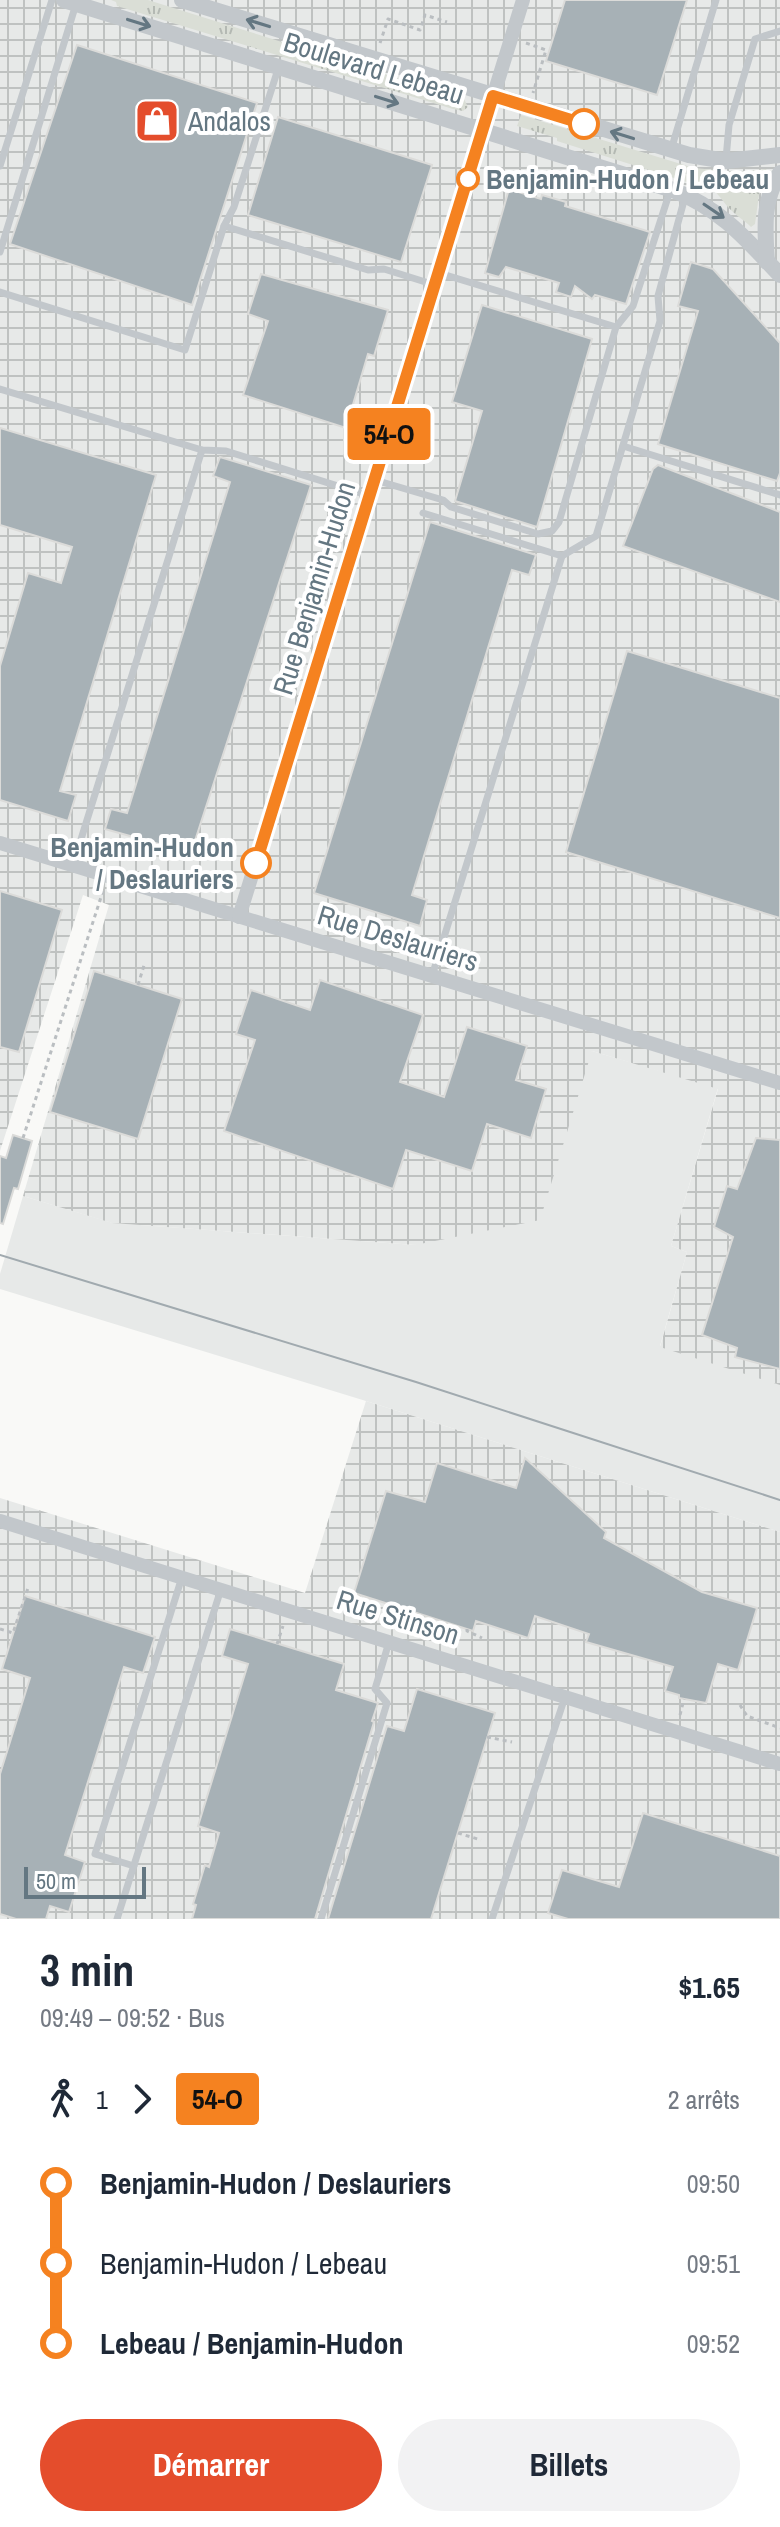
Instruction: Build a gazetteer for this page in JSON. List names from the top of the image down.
{
  "streets": {
    "street": [
      "Boulevard Lebeau",
      "Rue Benjamin-Hudon",
      "Rue Deslauriers",
      "Rue Stinson"
    ]
  },
  "crossings": [
    ["Boulevard Lebeau", "Rue Benjamin-Hudon"],
    ["Rue Benjamin-Hudon", "Rue Deslauriers"]
  ],
  "places": {
    "shop": ["Andalos"],
    "other": ["Benjamin-Hudon / Lebeau", "Benjamin-Hudon / Deslauriers"]
  },
  "lines": ["bus line 54-O"],
  "scale_bar": "50 m",
  "page": {
    "on_map": "54-O",
    "scale": "50 m",
    "heading": ["3 min", "09:49 – 09:52 · Bus", "$1.65"],
    "legs": ["1", "54-O", "2 arrêts"],
    "list": [
      {
        "name": "Benjamin-Hudon / Deslauriers",
        "value": "09:50"
      },
      {
        "name": "Benjamin-Hudon / Lebeau",
        "value": "09:51"
      },
      {
        "name": "Lebeau / Benjamin-Hudon",
        "value": "09:52"
      }
    ],
    "buttons": ["Démarrer", "Billets"]
  }
}
